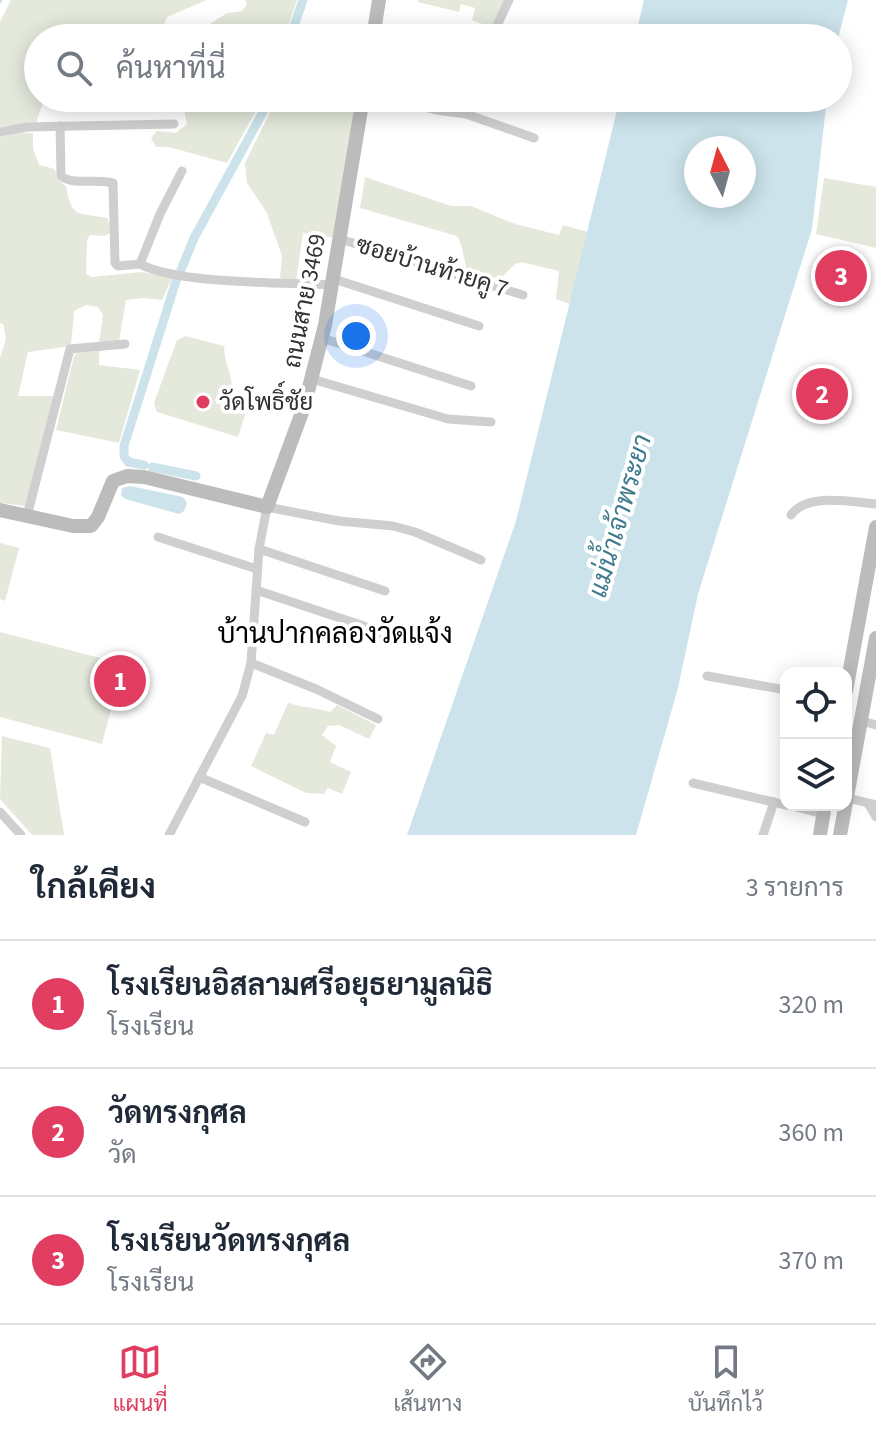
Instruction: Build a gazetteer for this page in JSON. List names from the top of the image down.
{
  "streets": {
    "street": ["ซอยบ้านท้ายคู 7", "ถนนสาย 3469"]
  },
  "crossings": [
    ["ซอยบ้านท้ายคู 7", "ถนนสาย 3469"]
  ],
  "districts": ["บ้านปากคลองวัดแจ้ง"],
  "water": ["แม่น้ำเจ้าพระยา"],
  "places": ["วัดโพธิ์ชัย"],
  "north": "top",
  "page": {
    "search": "ค้นหาที่นี่",
    "pins": ["3", "2", "1"],
    "heading": ["ใกล้เคียง", "3 รายการ"],
    "list": [
      {
        "mark": "1",
        "name": "โรงเรียนอิสลามศรีอยุธยามูลนิธิ",
        "note": "โรงเรียน",
        "value": "320 m"
      },
      {
        "mark": "2",
        "name": "วัดทรงกุศล",
        "note": "วัด",
        "value": "360 m"
      },
      {
        "mark": "3",
        "name": "โรงเรียนวัดทรงกุศล",
        "note": "โรงเรียน",
        "value": "370 m"
      }
    ],
    "nav": ["แผนที่", "เส้นทาง", "บันทึกไว้"]
  }
}
